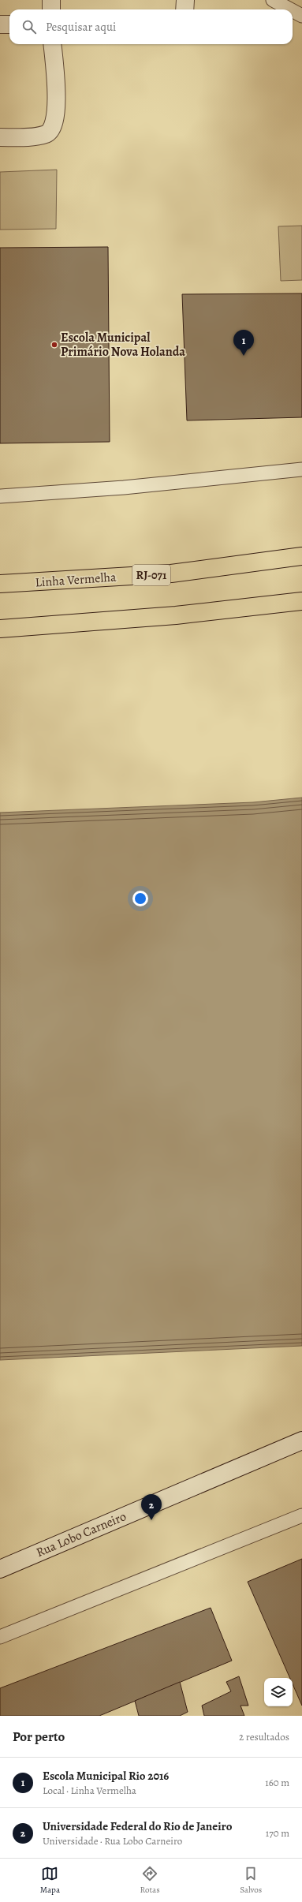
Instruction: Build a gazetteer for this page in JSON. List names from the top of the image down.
{
  "streets": {
    "highway": ["RJ-071", "Linha Vermelha"],
    "street": ["Rua Lobo Carneiro"]
  },
  "places": ["Escola Municipal Primário Nova Holanda"],
  "page": {
    "search": "Pesquisar aqui",
    "pins": ["1", "2"],
    "heading": ["Por perto", "2 resultados"],
    "list": [
      {
        "mark": "1",
        "name": "Escola Municipal Rio 2016",
        "note": "Local · Linha Vermelha",
        "value": "160 m"
      },
      {
        "mark": "2",
        "name": "Universidade Federal do Rio de Janeiro",
        "note": "Universidade · Rua Lobo Carneiro",
        "value": "170 m"
      }
    ],
    "nav": ["Mapa", "Rotas", "Salvos"]
  }
}
